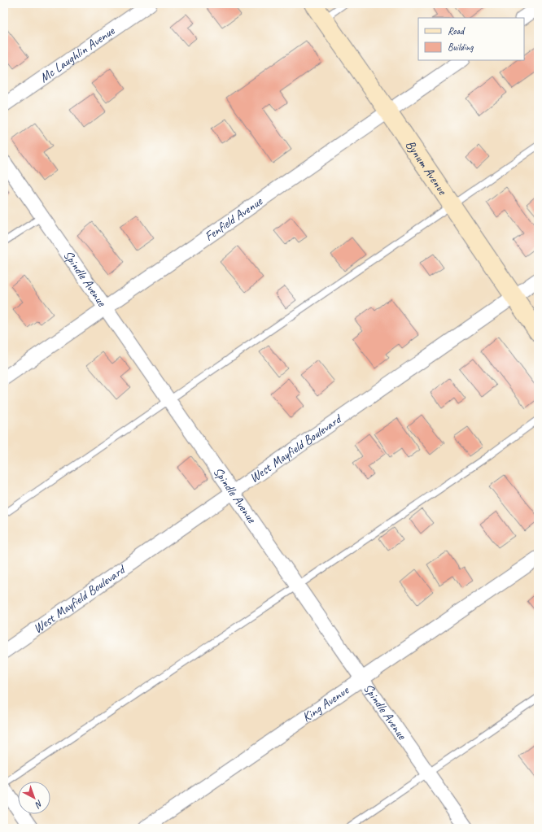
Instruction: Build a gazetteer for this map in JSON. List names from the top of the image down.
{
  "streets": {
    "main road": ["Bynum Avenue"],
    "street": [
      "Mc Laughlin Avenue",
      "Fenfield Avenue",
      "Spindle Avenue",
      "West Mayfield Boulevard",
      "King Avenue"
    ]
  },
  "crossings": [
    ["Bynum Avenue", "Fenfield Avenue"],
    ["Bynum Avenue", "West Mayfield Boulevard"],
    ["Fenfield Avenue", "Spindle Avenue"],
    ["Spindle Avenue", "West Mayfield Boulevard"],
    ["Spindle Avenue", "King Avenue"]
  ],
  "legend": ["Road", "Building"],
  "north": "bottom right"
}
